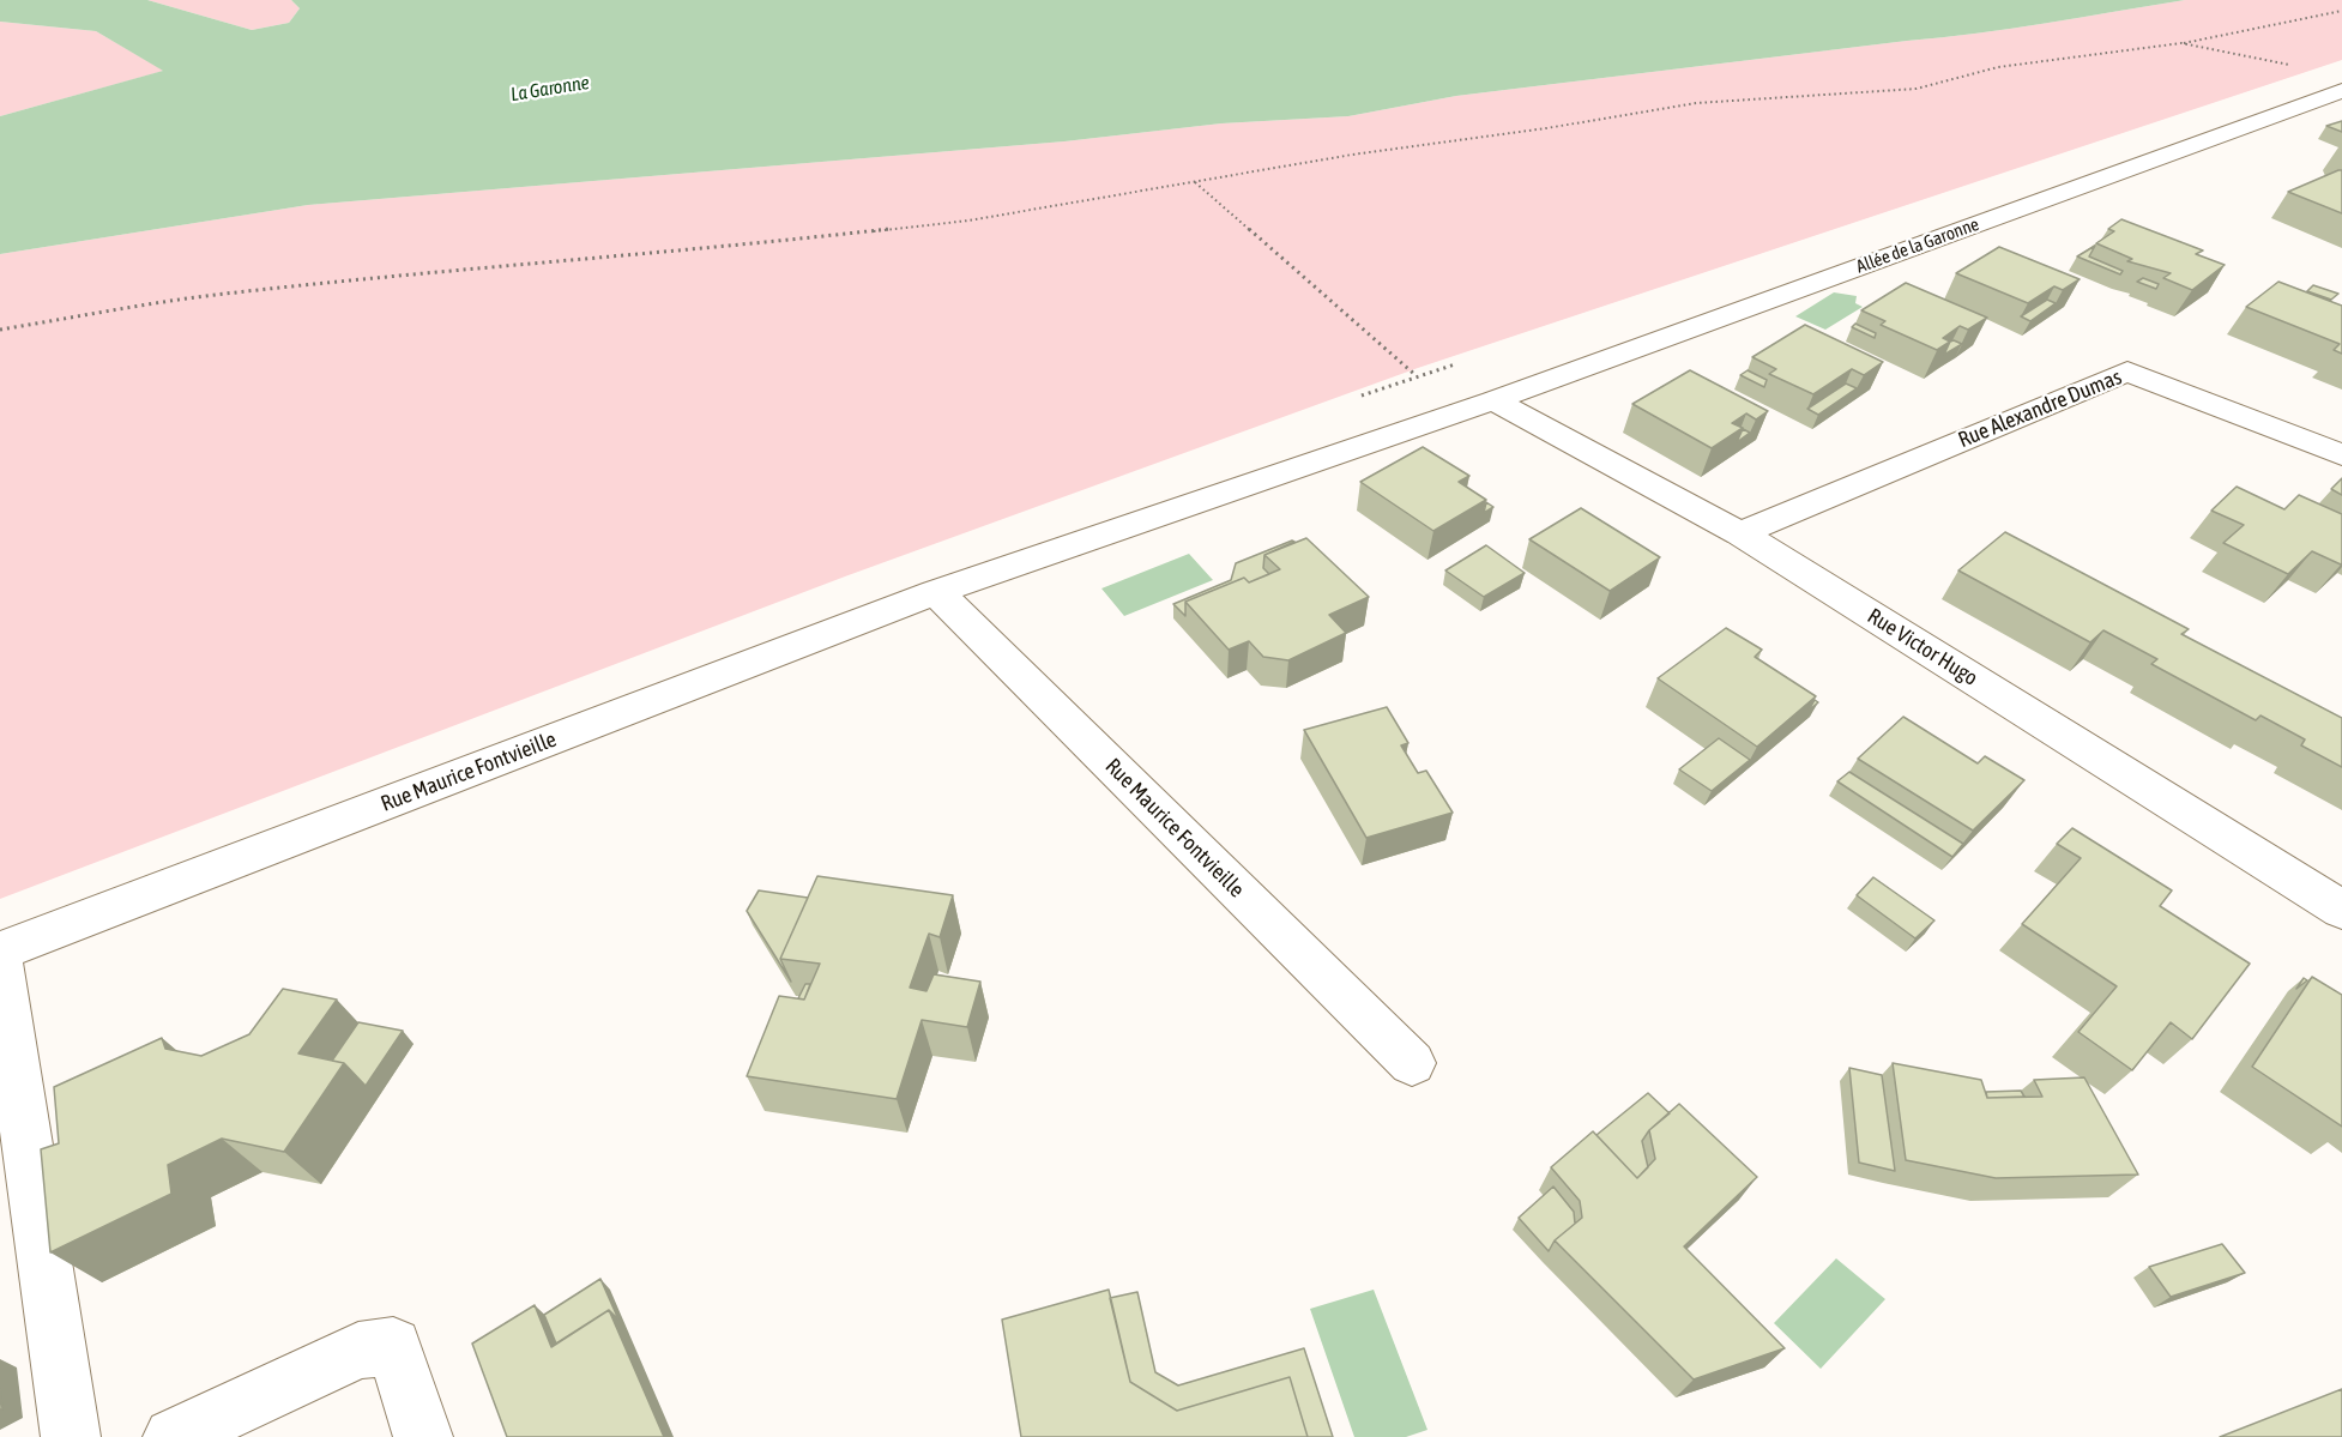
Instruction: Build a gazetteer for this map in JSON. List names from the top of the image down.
{
  "streets": {
    "street": [
      "Allée de la Garonne",
      "Rue Alexandre Dumas",
      "Rue Victor Hugo",
      "Rue Maurice Fontvieille"
    ]
  },
  "crossings": [
    ["Allée de la Garonne", "Rue Victor Hugo"],
    ["Allée de la Garonne", "Rue Maurice Fontvieille"],
    ["Rue Alexandre Dumas", "Rue Victor Hugo"],
    ["Rue Victor Hugo", "Rue Maurice Fontvieille"]
  ],
  "water": ["La Garonne"]
}
